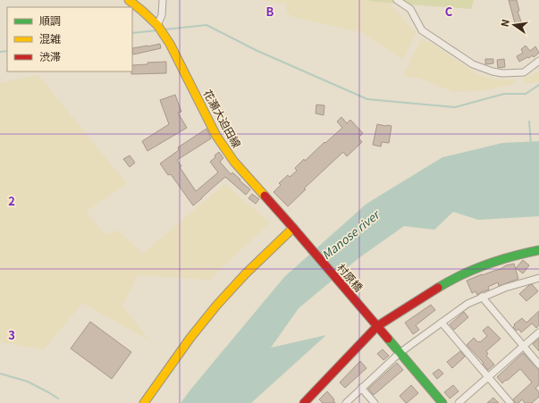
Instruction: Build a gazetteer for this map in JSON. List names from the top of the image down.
{
  "streets": {
    "street": ["花瀬大迫田線", "村原橋"]
  },
  "crossings": [
    ["花瀬大迫田線", "村原橋"]
  ],
  "water": ["Manose river"],
  "legend": ["順調", "混雑", "渋滞"],
  "north": "left",
  "grid": {
    "columns": ["B", "C"],
    "rows": ["2", "3"]
  }
}
